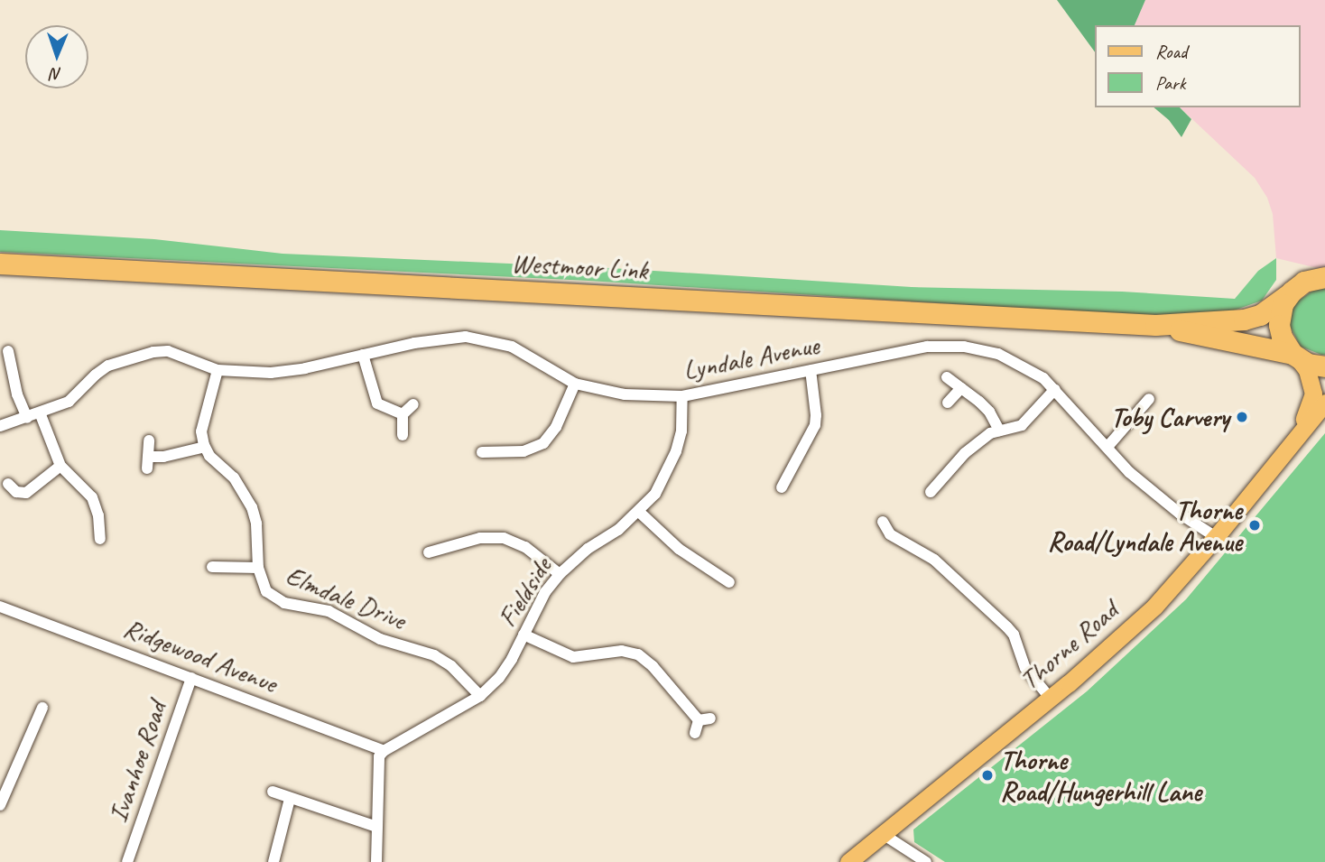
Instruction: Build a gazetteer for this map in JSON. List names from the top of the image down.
{
  "streets": {
    "highway": ["Westmoor Link"],
    "main road": ["Thorne Road"],
    "street": [
      "Lyndale Avenue",
      "Fieldside",
      "Elmdale Drive",
      "Ridgewood Avenue",
      "Ivanhoe Road"
    ]
  },
  "crossings": [
    ["Lyndale Avenue", "Fieldside"],
    ["Lyndale Avenue", "Thorne Road"],
    ["Fieldside", "Elmdale Drive"],
    ["Fieldside", "Ridgewood Avenue"],
    ["Ridgewood Avenue", "Ivanhoe Road"]
  ],
  "places": ["Toby Carvery", "Thorne Road/Lyndale Avenue", "Thorne Road/Hungerhill Lane"],
  "legend": ["Road", "Park"],
  "north": "bottom"
}
